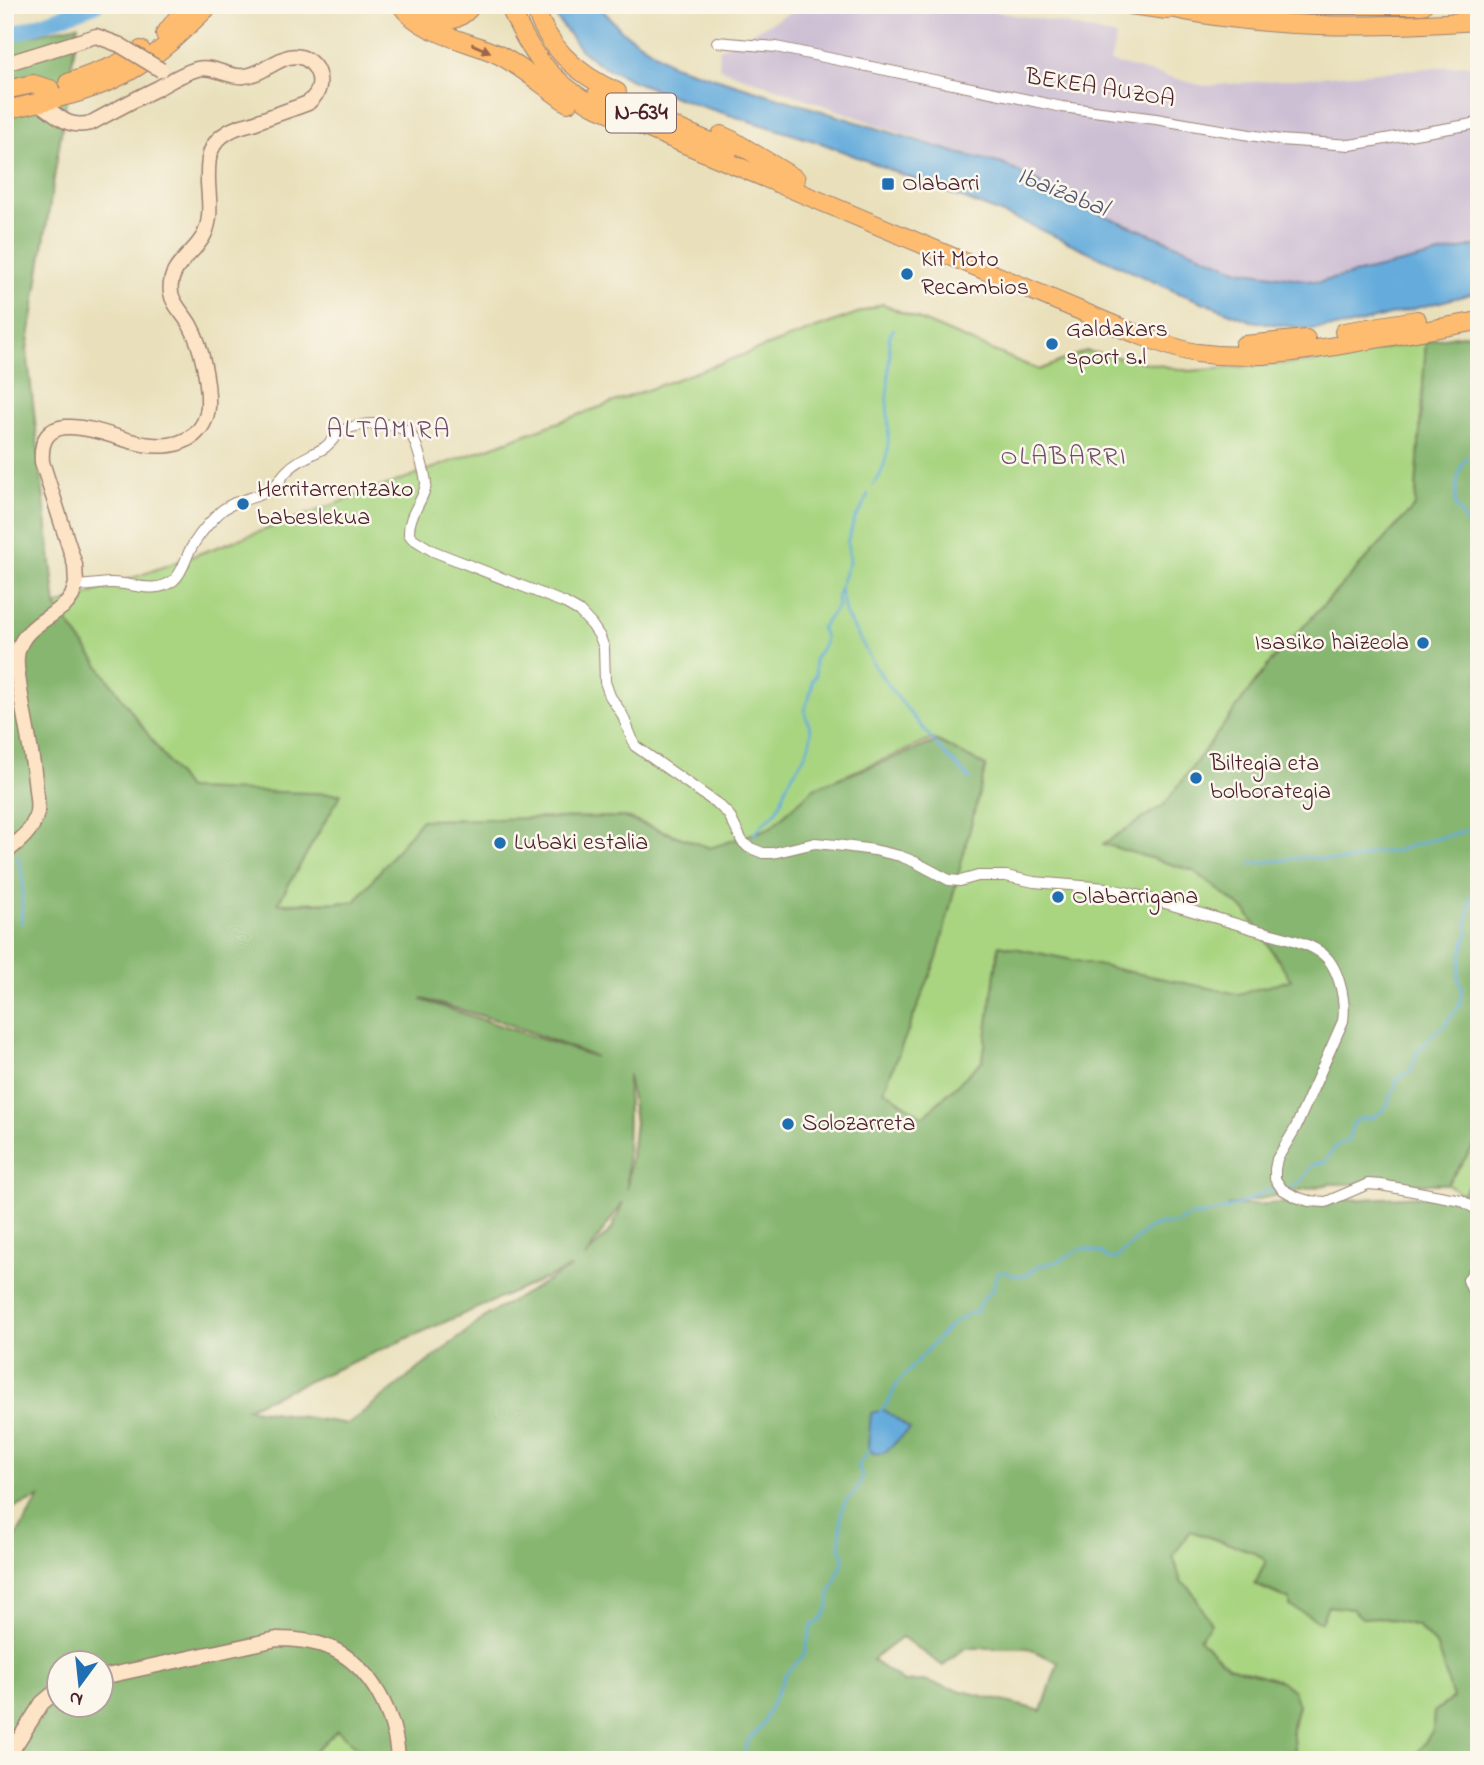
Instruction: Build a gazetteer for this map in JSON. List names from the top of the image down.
{
  "streets": {
    "highway": ["N-634"],
    "street": ["BEKEA AUZOA"]
  },
  "districts": ["ALTAMIRA", "OLABARRI"],
  "water": ["Ibaizabal"],
  "places": {
    "transit": ["Olabarri"],
    "other": [
      "Kit Moto Recambios",
      "Galdakars sport s.l",
      "Herritarrentzako babeslekua",
      "Isasiko haizeola",
      "Biltegia eta bolborategia",
      "Lubaki estalia",
      "Olabarrigana",
      "Solozarreta"
    ]
  },
  "north": "bottom"
}
